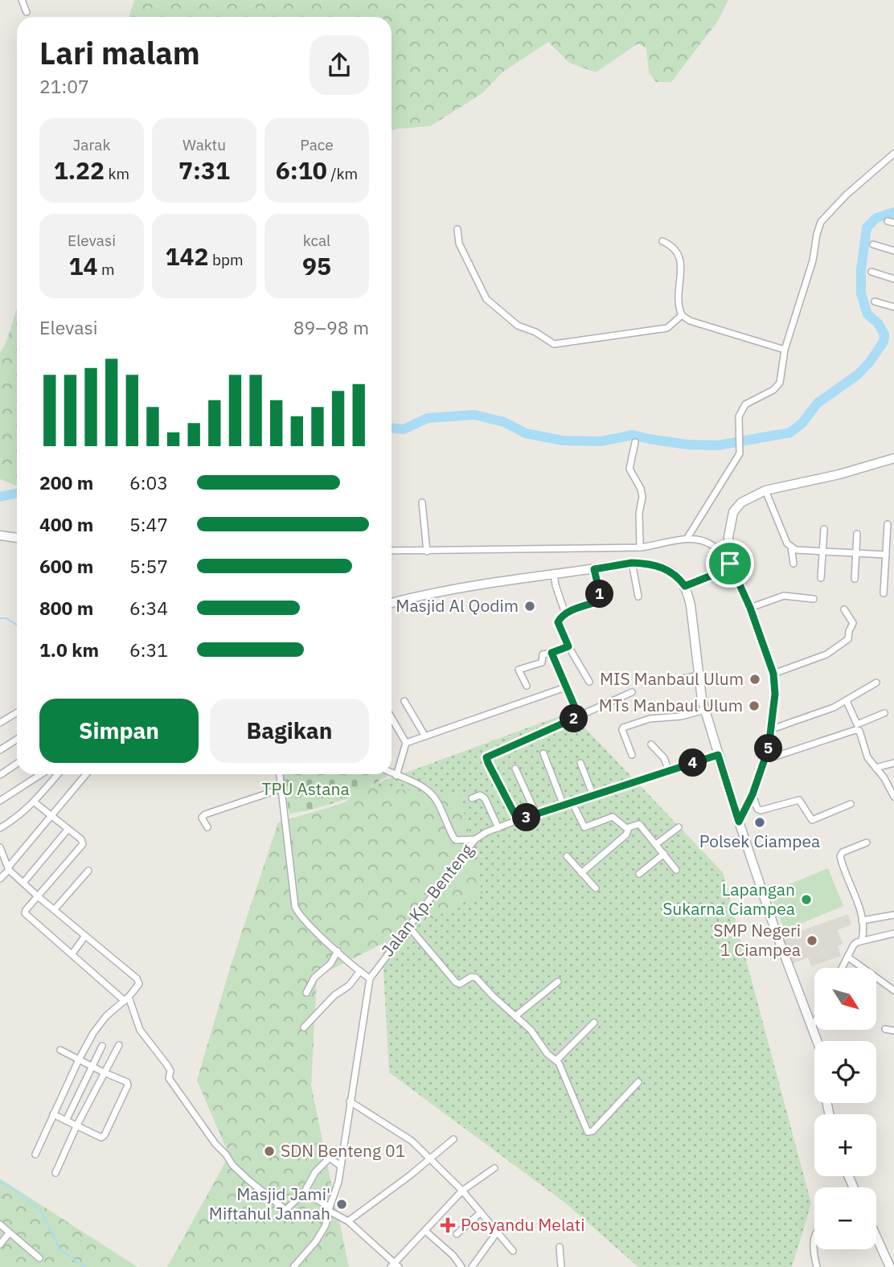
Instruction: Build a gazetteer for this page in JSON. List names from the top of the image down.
{
  "streets": {
    "street": ["Jalan Kp. Benteng"]
  },
  "parks": ["TPU Astana"],
  "places": {
    "other": [
      "Masjid Al Qodim",
      "MIS Manbaul Ulum",
      "MTs Manbaul Ulum",
      "Polsek Ciampea",
      "Lapangan Sukarna Ciampea",
      "SMP Negeri 1 Ciampea",
      "SDN Benteng 01",
      "Masjid Jami' Miftahul Jannah"
    ],
    "health": ["Posyandu Melati"]
  },
  "north": "bottom right",
  "page": {
    "heading": ["Lari malam", "21:07"],
    "stats": [
      ["Jarak", "1.22 km"],
      ["Waktu", "7:31"],
      ["Pace", "6:10 /km"],
      ["Elevasi", "14 m"],
      ["142 bpm"],
      ["kcal", "95"]
    ],
    "chart": ["Elevasi", "89–98 m"],
    "list": [
      {
        "name": "200 m",
        "note": "6:03"
      },
      {
        "name": "400 m",
        "note": "5:47"
      },
      {
        "name": "600 m",
        "note": "5:57"
      },
      {
        "name": "800 m",
        "note": "6:34"
      },
      {
        "name": "1.0 km",
        "note": "6:31"
      }
    ],
    "pins": [
      "1",
      "2",
      "5",
      "4",
      "3"
    ],
    "buttons": ["Simpan", "Bagikan"],
    "map_buttons": ["+", "−"]
  }
}
